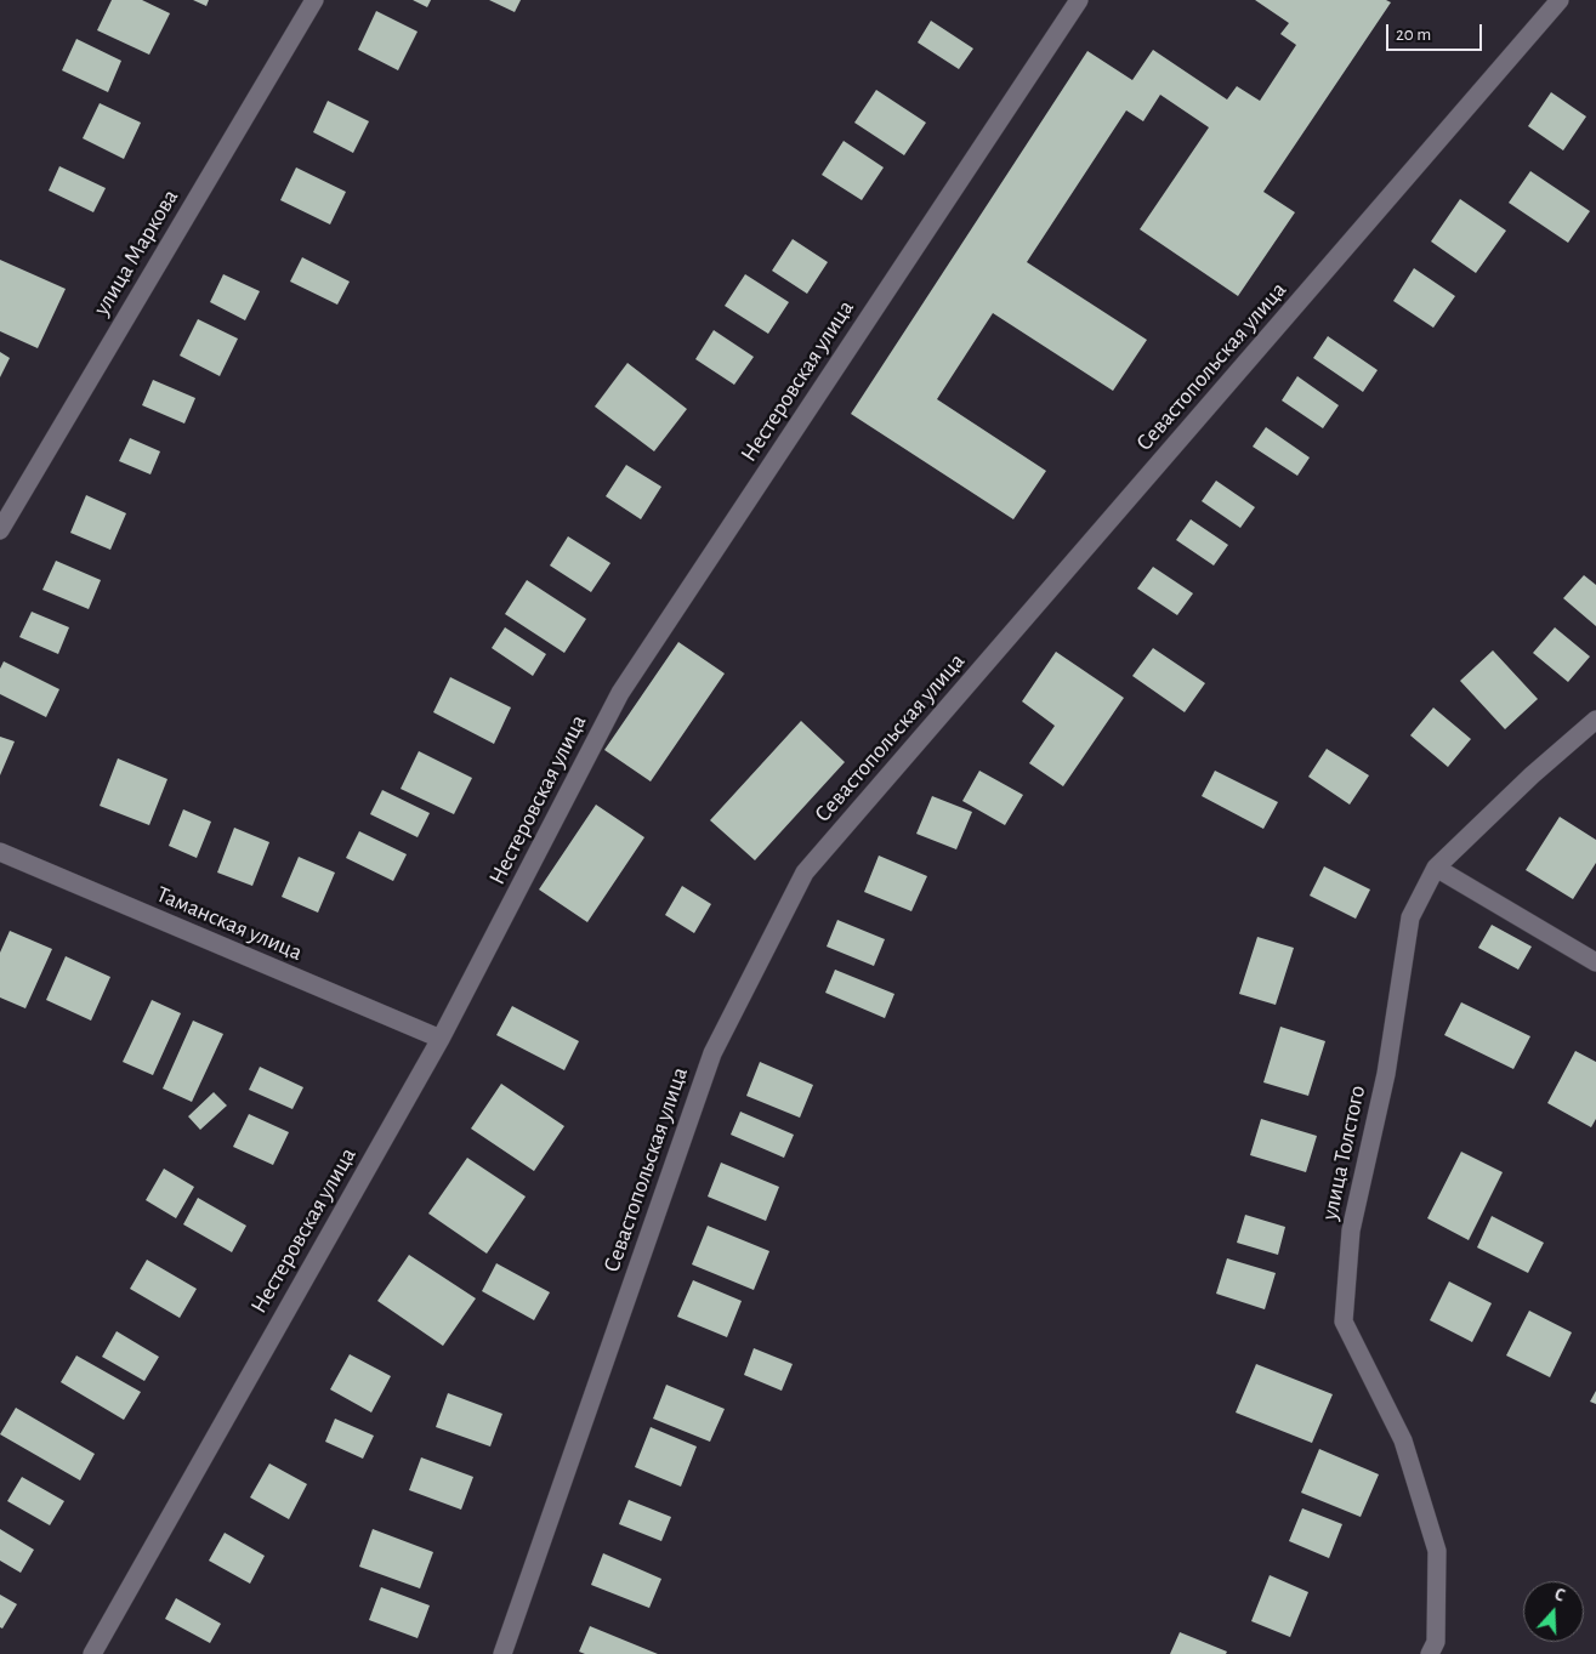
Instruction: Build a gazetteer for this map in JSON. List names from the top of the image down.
{
  "streets": {
    "street": [
      "улица Маркова",
      "Севастопольская улица",
      "Нестеровская улица",
      "Таманская улица",
      "улица Толстого"
    ]
  },
  "crossings": [
    ["Нестеровская улица", "Таманская улица"]
  ],
  "scale_bar": "20 m",
  "north": "top"
}
